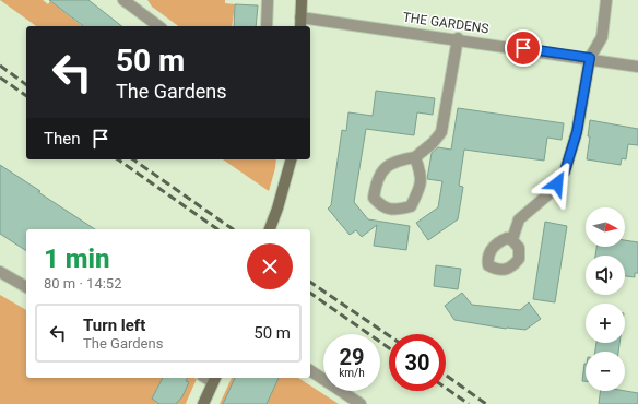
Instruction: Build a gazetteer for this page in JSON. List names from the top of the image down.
{
  "streets": {
    "street": ["THE GARDENS"]
  },
  "north": "right",
  "page": {
    "turn": ["50 m", "The Gardens"],
    "then": "Then",
    "map_buttons": ["+", "−"],
    "heading": ["1 min", "80 m · 14:52"],
    "list": [
      {
        "name": "Turn left",
        "note": "The Gardens",
        "value": "50 m"
      }
    ],
    "speed": "29 km/h",
    "limit": "30"
  }
}
